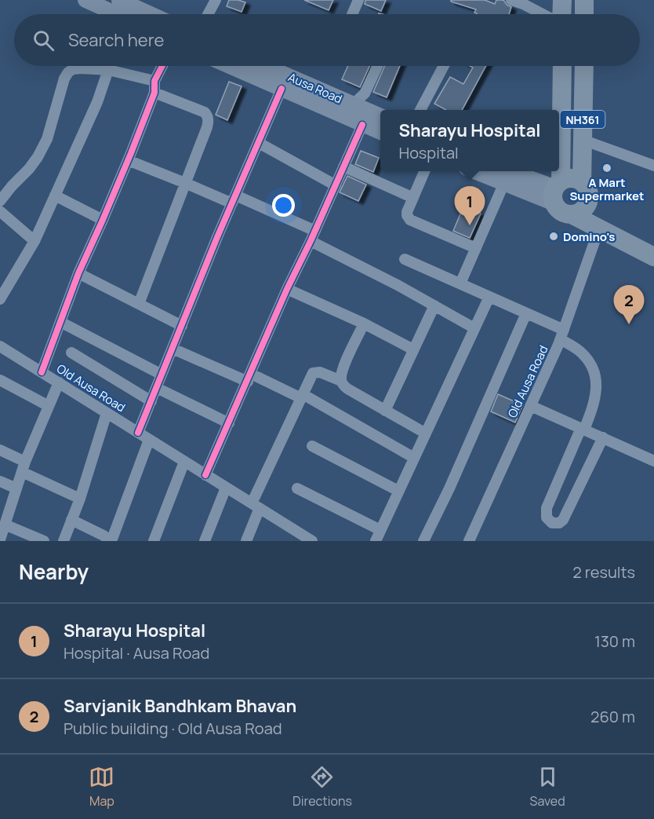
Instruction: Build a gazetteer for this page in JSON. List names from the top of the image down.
{
  "streets": {
    "highway": ["NH361"],
    "main road": ["Ausa Road"],
    "street": ["Old Ausa Road"]
  },
  "places": ["A Mart Supermarket", "Domino's"],
  "page": {
    "search": "Search here",
    "popup": ["Sharayu Hospital", "Hospital"],
    "pins": ["1", "2"],
    "heading": ["Nearby", "2 results"],
    "list": [
      {
        "mark": "1",
        "name": "Sharayu Hospital",
        "note": "Hospital · Ausa Road",
        "value": "130 m"
      },
      {
        "mark": "2",
        "name": "Sarvjanik Bandhkam Bhavan",
        "note": "Public building · Old Ausa Road",
        "value": "260 m"
      }
    ],
    "nav": ["Map", "Directions", "Saved"]
  }
}
